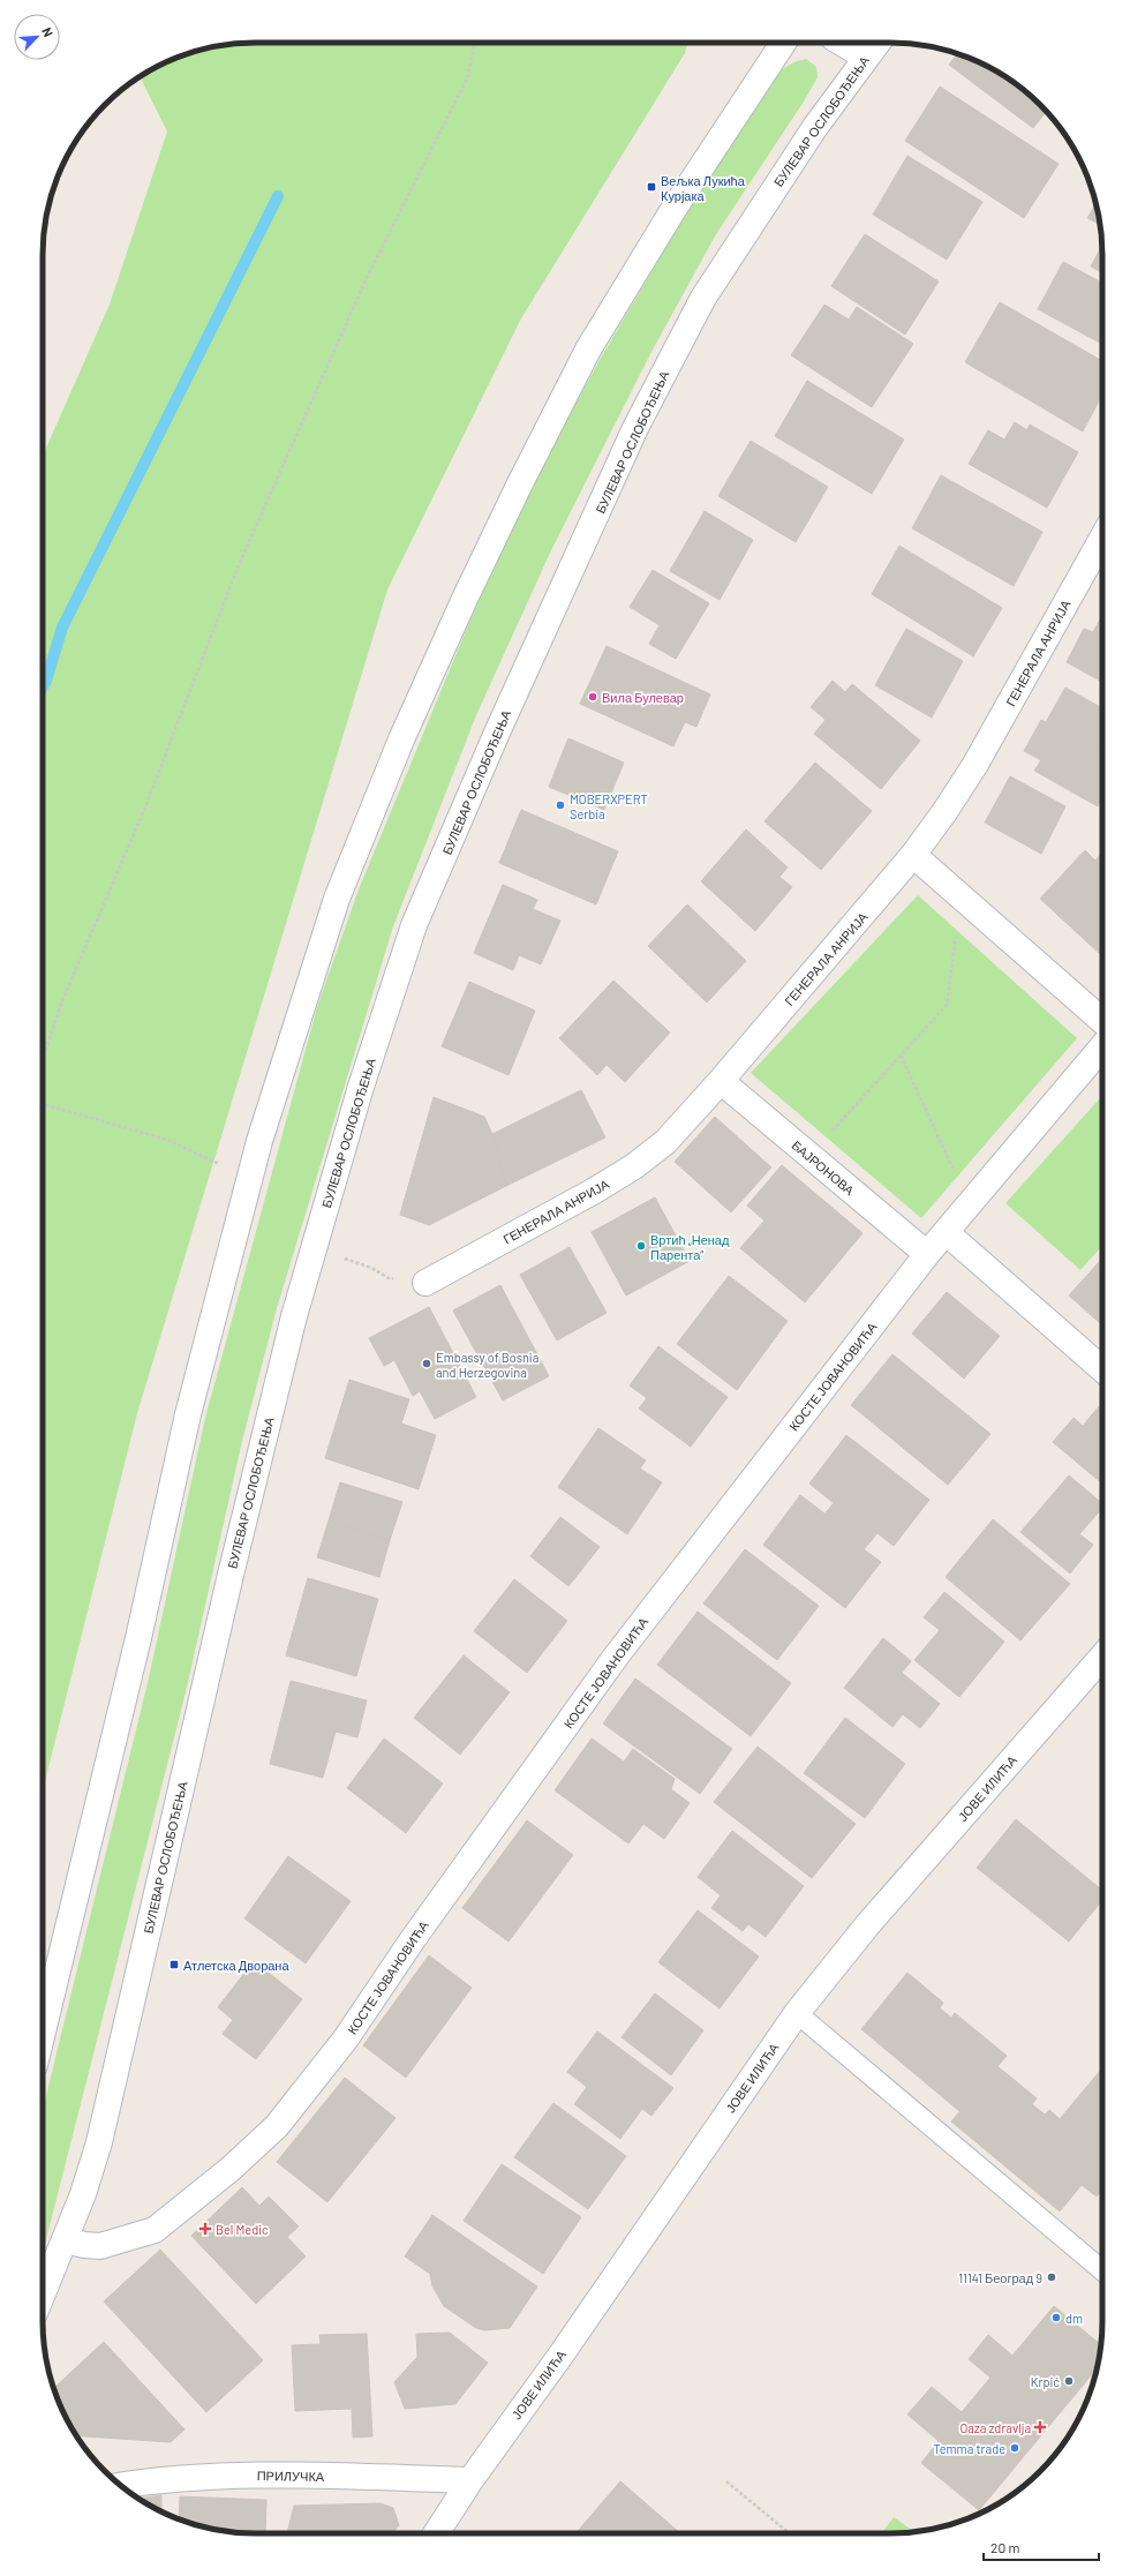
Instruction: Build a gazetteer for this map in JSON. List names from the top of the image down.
{
  "streets": {
    "street": [
      "БУЛЕВАР ОСЛОБОЂЕЊА",
      "ГЕНЕРАЛА АНРИЈА",
      "БАЈРОНОВА",
      "КОСТЕ ЈОВАНОВИЋА",
      "ЈОВЕ ИЛИЋА",
      "ПРИЛУЧКА"
    ]
  },
  "crossings": [
    ["БУЛЕВАР ОСЛОБОЂЕЊА", "КОСТЕ ЈОВАНОВИЋА"],
    ["ГЕНЕРАЛА АНРИЈА", "БАЈРОНОВА"],
    ["БАЈРОНОВА", "КОСТЕ ЈОВАНОВИЋА"],
    ["ЈОВЕ ИЛИЋА", "ПРИЛУЧКА"]
  ],
  "places": {
    "transit": ["Вељка Лукића Курјака", "Атлетска Дворана"],
    "other": [
      "Вила Булевар",
      "MOBERXPERT Serbia",
      "Вртић „Ненад Парента”",
      "Embassy of Bosnia and Herzegovina",
      "11141 Београд 9",
      "dm",
      "Krpić",
      "Temma trade"
    ],
    "health": ["Bel Medic", "Oaza zdravlja"]
  },
  "scale_bar": "20 m",
  "north": "top right"
}
